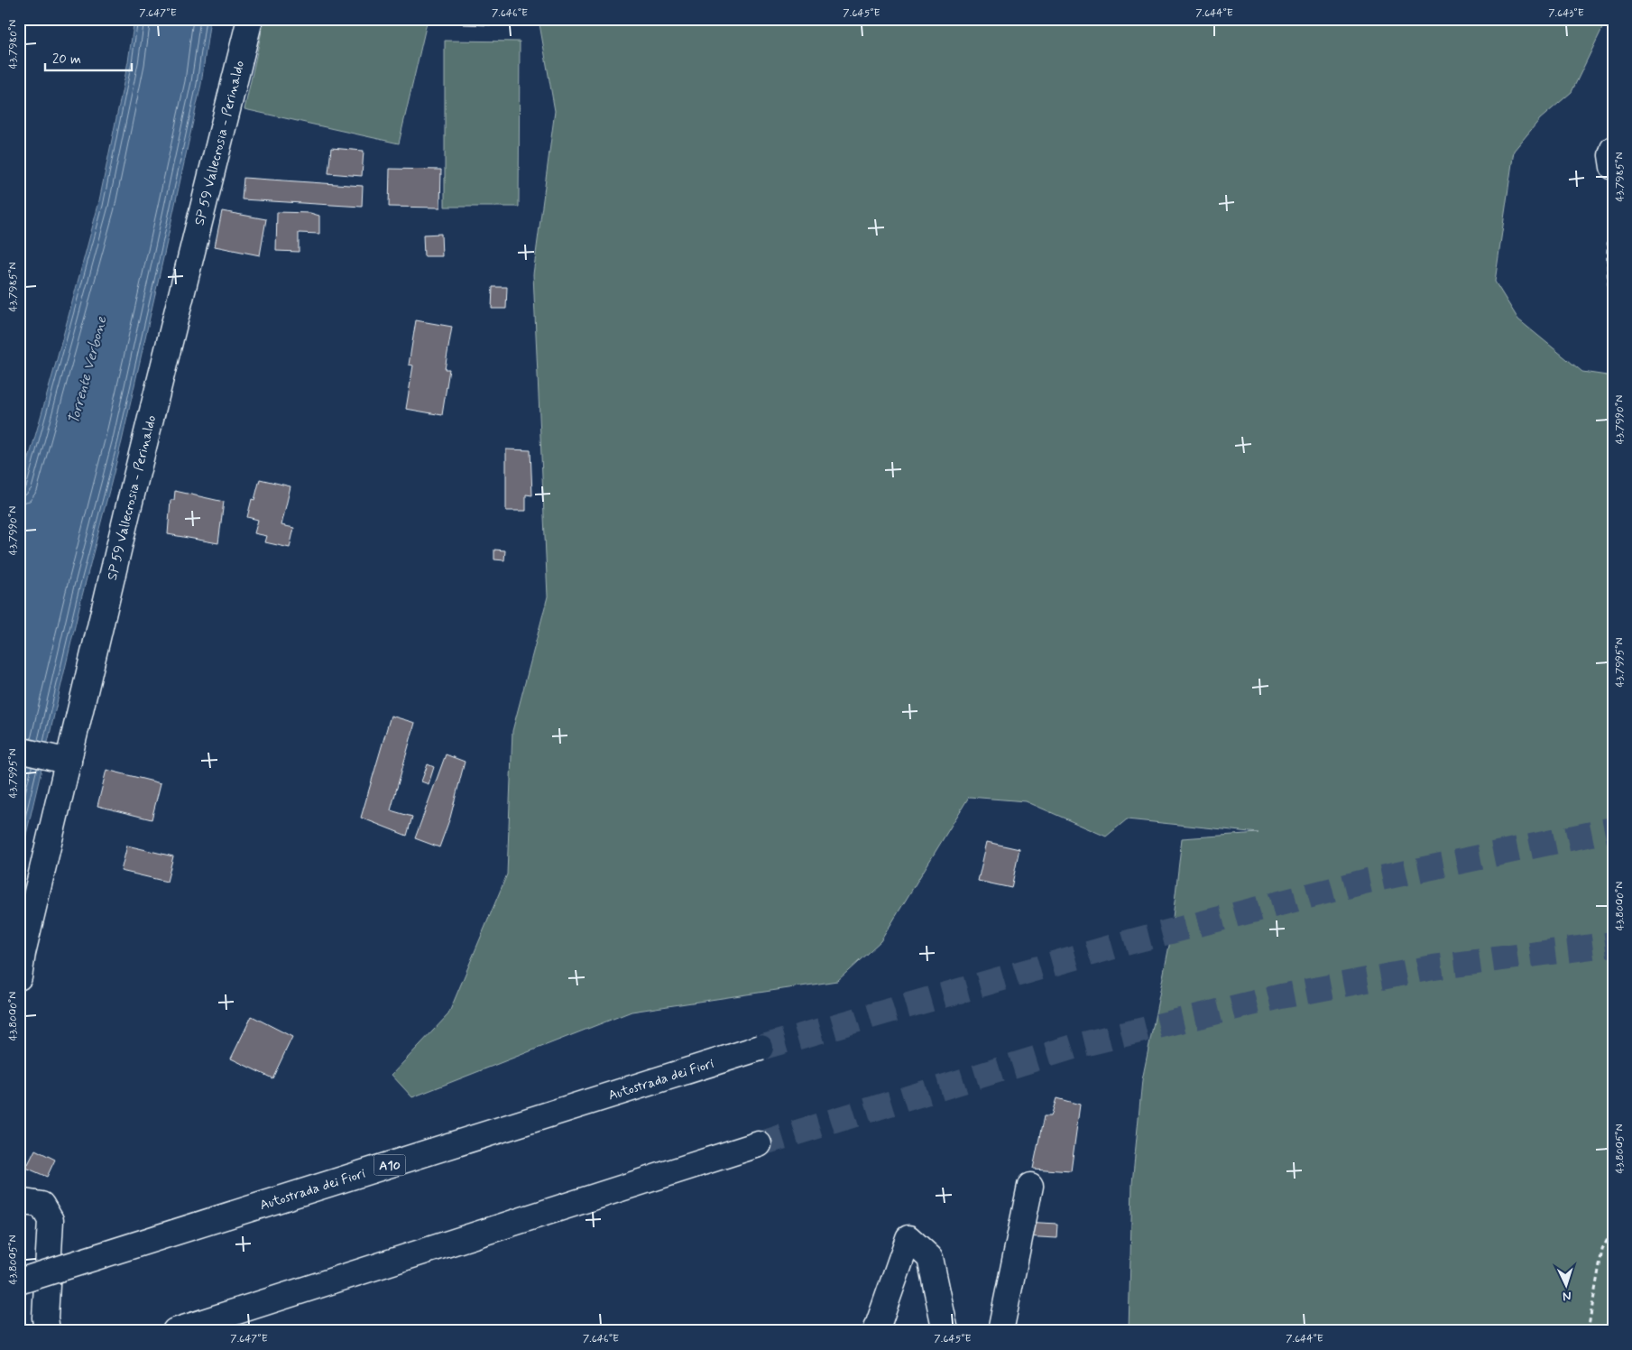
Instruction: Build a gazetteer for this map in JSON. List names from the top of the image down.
{
  "streets": {
    "main road": ["SP 59 Vallecrosia - Perinaldo", "Autostrada dei Fiori", "A10"]
  },
  "water": ["Torrente Verbone"],
  "scale_bar": "20 m",
  "north": "bottom",
  "coordinates": [
    "7.647°E",
    "7.646°E",
    "7.645°E",
    "7.644°E",
    "7.643°E",
    "43.7980°N",
    "43.7985°N",
    "43.7990°N",
    "43.7995°N",
    "43.8000°N",
    "43.8005°N"
  ]
}
